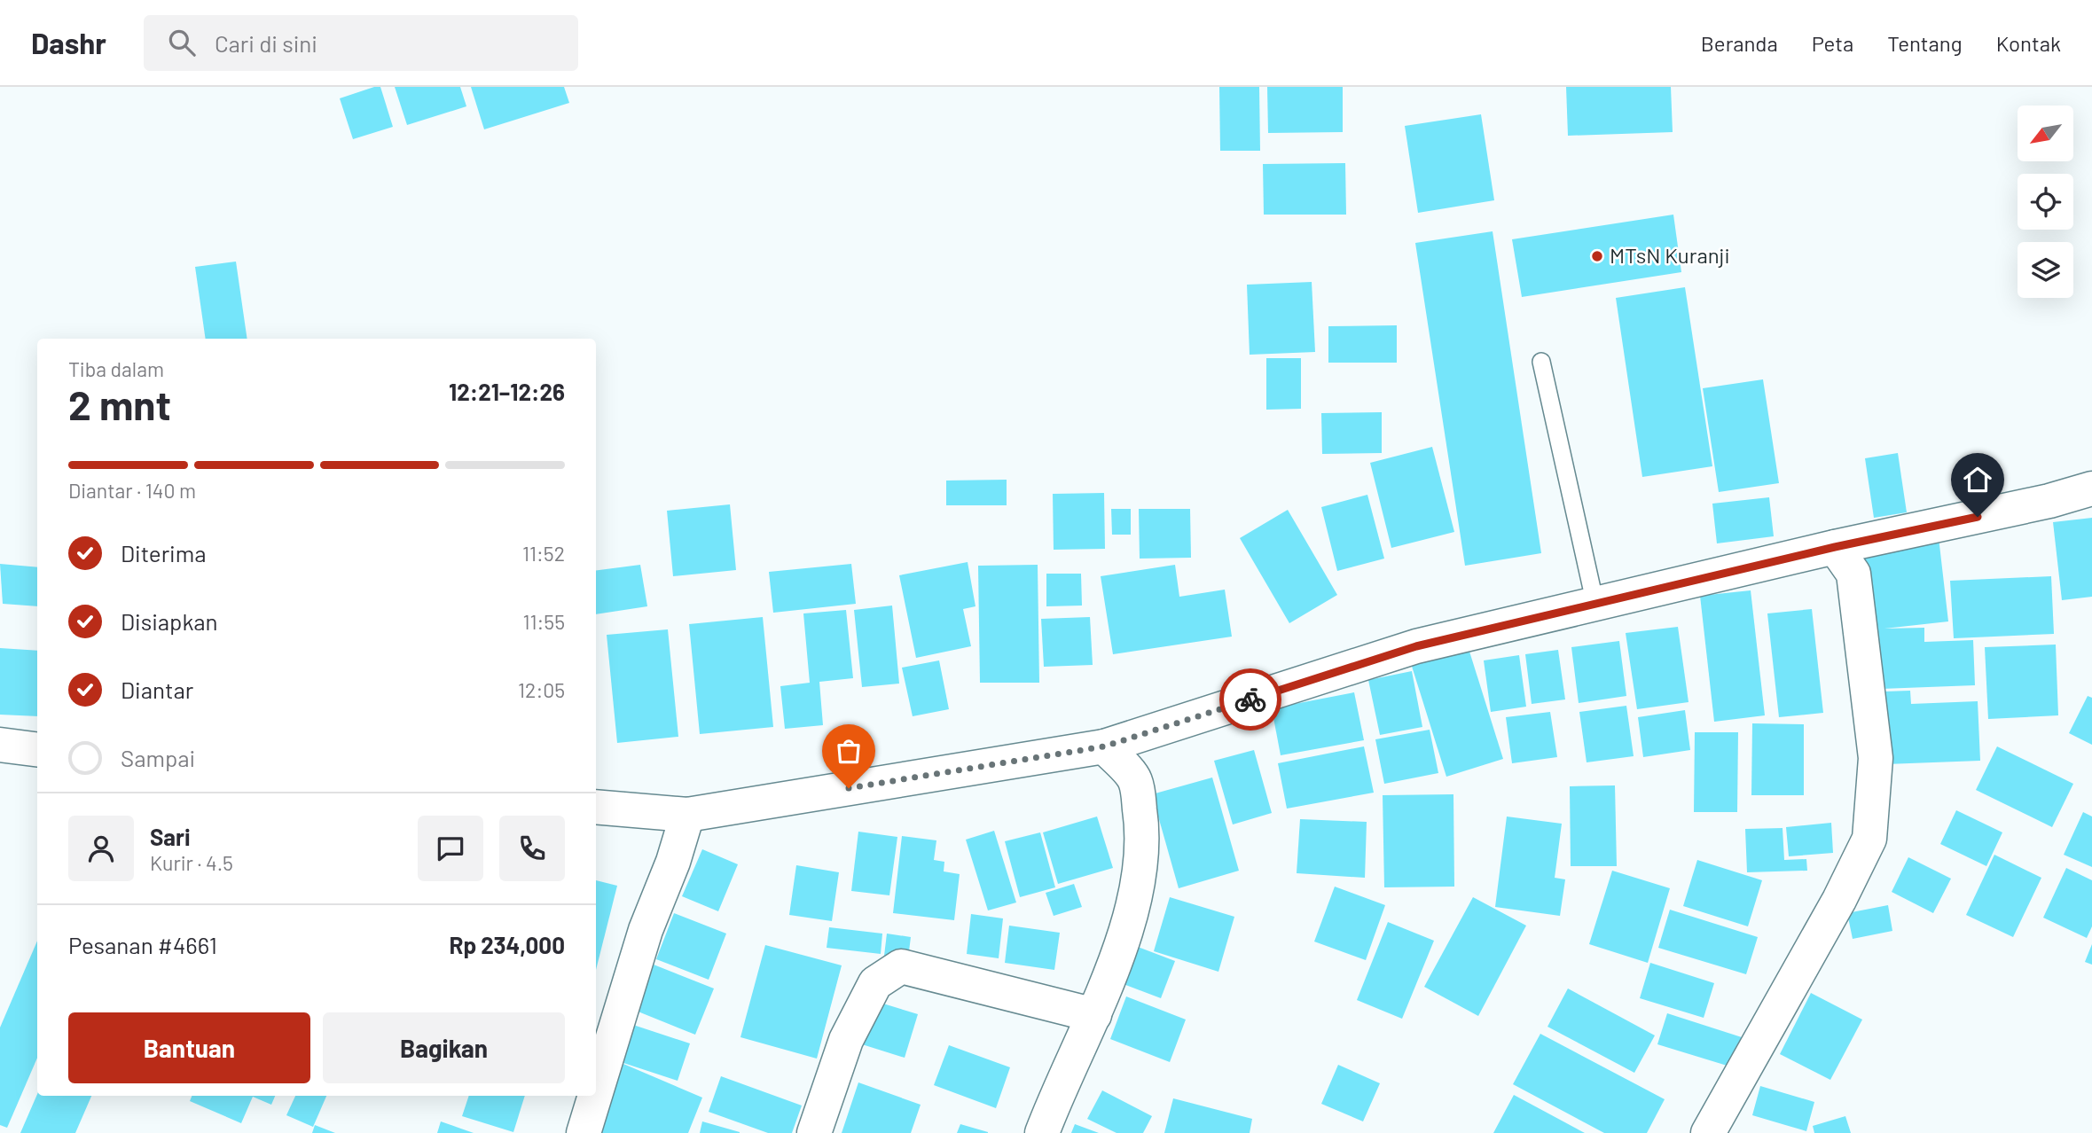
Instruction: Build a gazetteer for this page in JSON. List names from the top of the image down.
{
  "places": ["MTsN Kuranji"],
  "north": "bottom left",
  "page": {
    "header": "Dashr",
    "search": "Cari di sini",
    "nav": [
      "Beranda",
      "Peta",
      "Tentang",
      "Kontak"
    ],
    "heading": ["2 mnt", "Tiba dalam", "12:21–12:26"],
    "panel": [
      "Sari",
      "Kurir · 4.5",
      "Pesanan #4661",
      "Rp 234,000"
    ],
    "bar": "Diantar · 140 m",
    "list": [
      ["Diterima", "11:52"],
      ["Disiapkan", "11:55"],
      ["Diantar", "12:05"],
      "Sampai"
    ],
    "buttons": ["Bantuan", "Bagikan"]
  }
}
